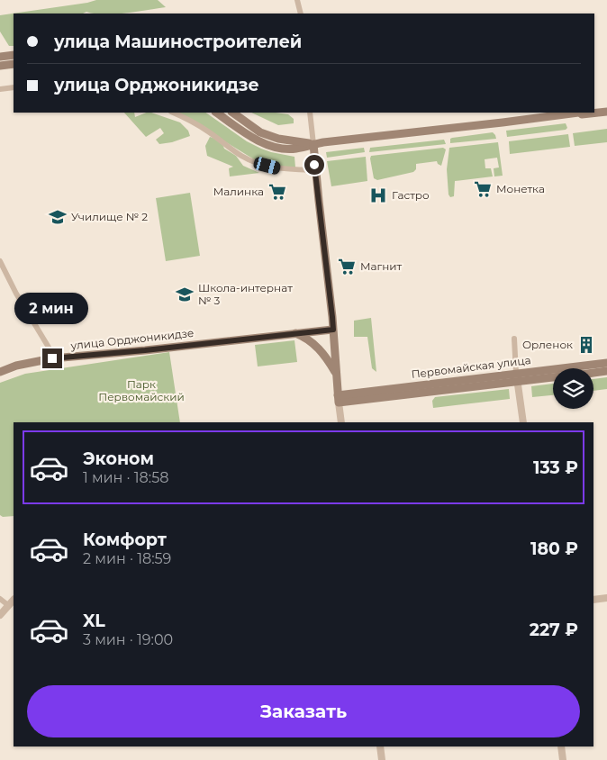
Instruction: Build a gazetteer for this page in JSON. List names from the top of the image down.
{
  "streets": {
    "main road": ["улица Орджоникидзе", "Первомайская улица"]
  },
  "parks": ["Парк Первомайский"],
  "places": {
    "supermarket": ["Монетка", "Малинка", "Магнит"],
    "hospital": ["Гастро"],
    "school or university": ["Училище № 2", "Школа-интернат № 3"],
    "building": ["Орленок"]
  },
  "page": {
    "banner": ["улица Машиностроителей", "улица Орджоникидзе"],
    "bubble": "2 мин",
    "list": [
      {
        "name": "Эконом",
        "note": "1 мин · 18:58",
        "value": "133 ₽"
      },
      {
        "name": "Комфорт",
        "note": "2 мин · 18:59",
        "value": "180 ₽"
      },
      {
        "name": "XL",
        "note": "3 мин · 19:00",
        "value": "227 ₽"
      }
    ],
    "buttons": "Заказать"
  }
}
